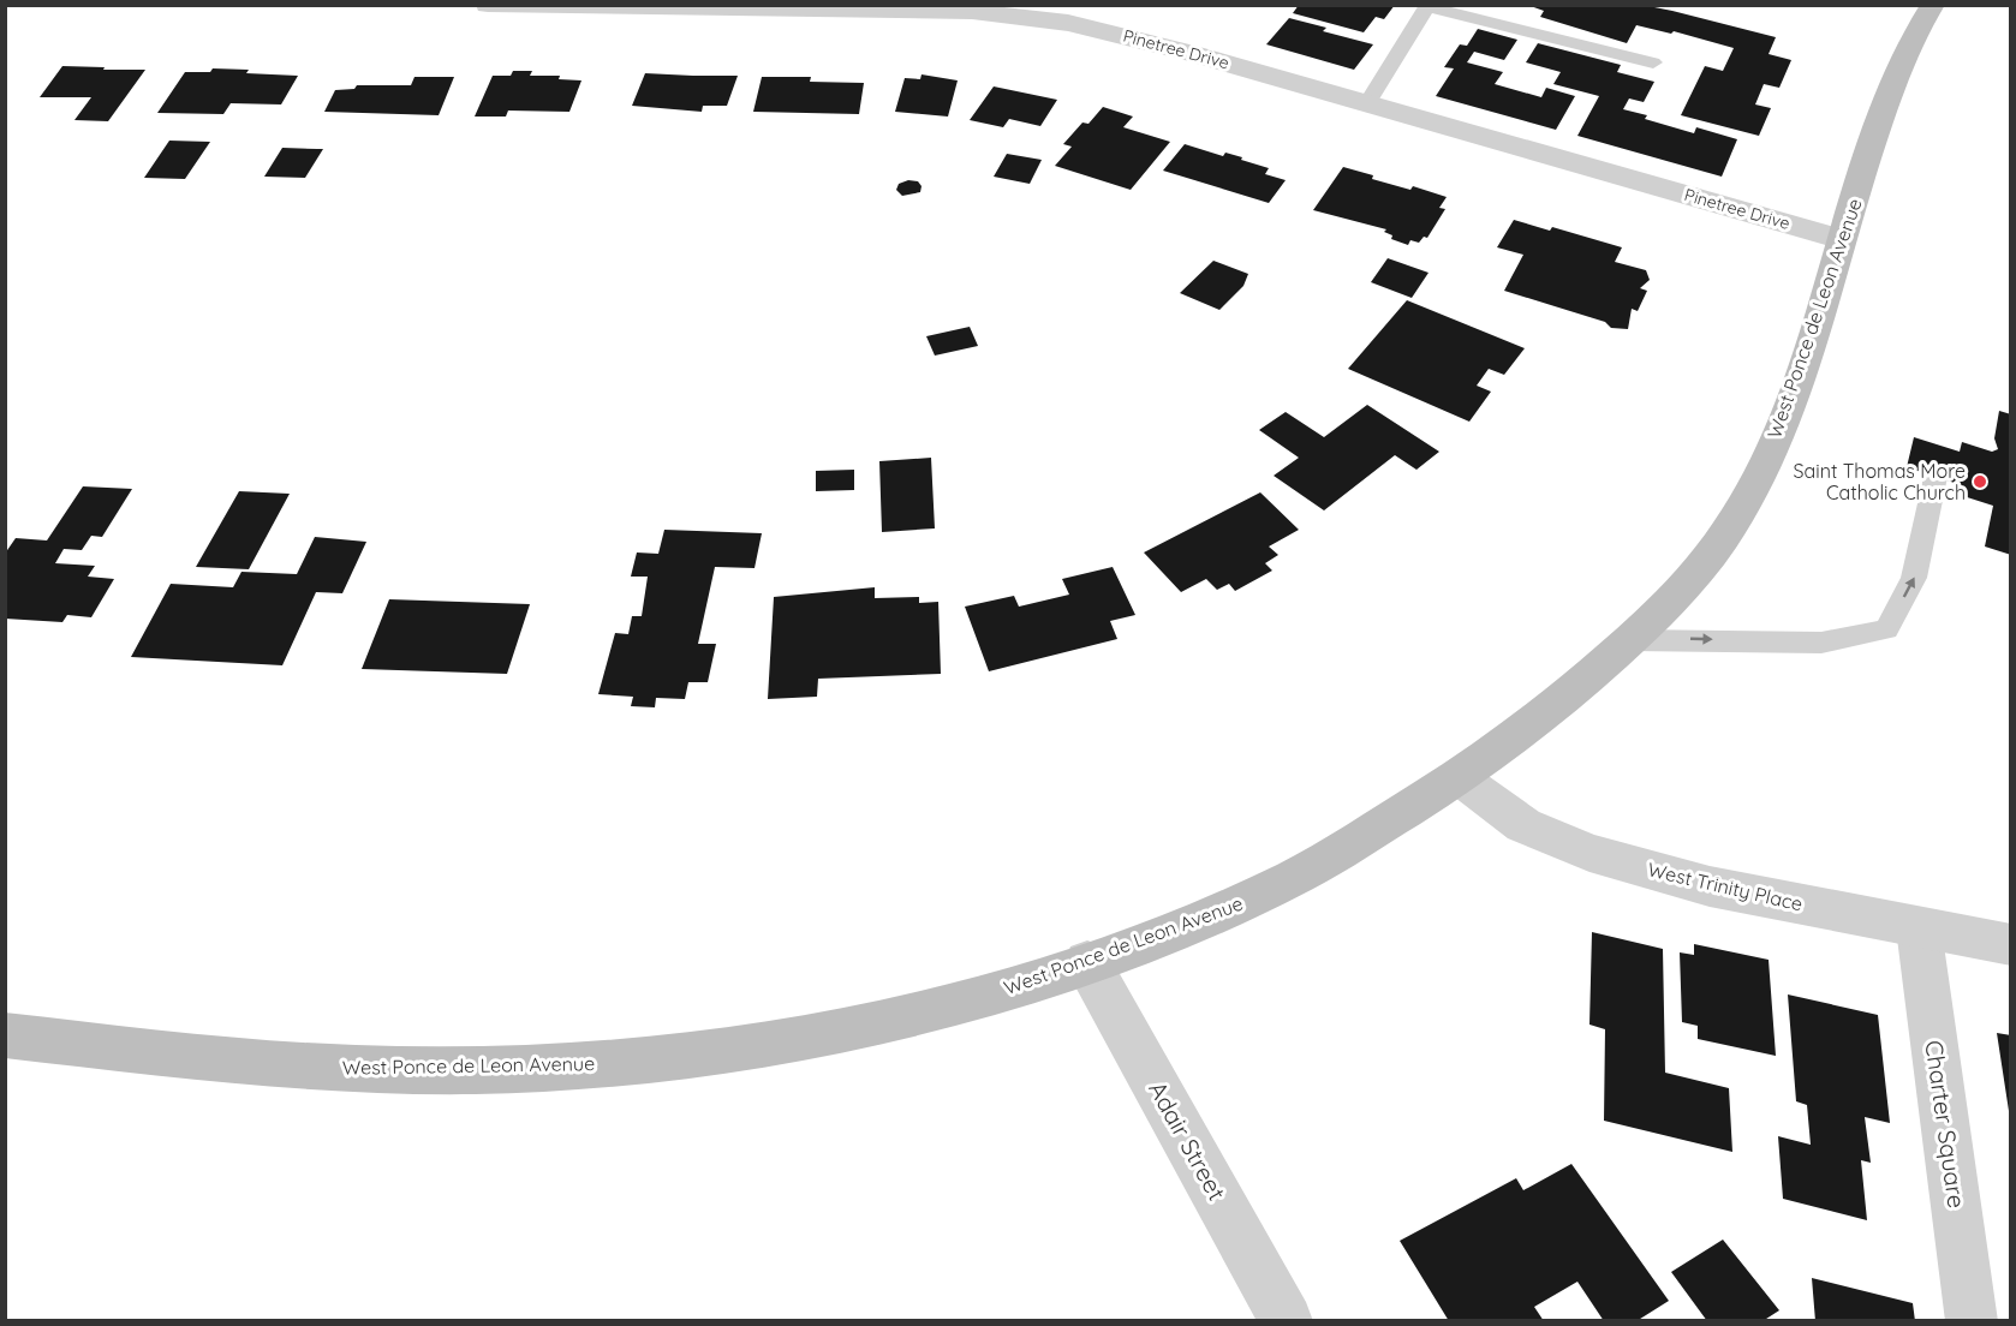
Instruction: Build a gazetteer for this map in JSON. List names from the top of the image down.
{
  "streets": {
    "main road": ["West Ponce de Leon Avenue"],
    "street": [
      "Pinetree Drive",
      "West Trinity Place",
      "Charter Square",
      "Adair Street"
    ]
  },
  "crossings": [
    ["Pinetree Drive", "West Ponce de Leon Avenue"],
    ["West Ponce de Leon Avenue", "West Trinity Place"],
    ["West Ponce de Leon Avenue", "Adair Street"],
    ["West Trinity Place", "Charter Square"]
  ],
  "places": ["Saint Thomas More Catholic Church"]
}
